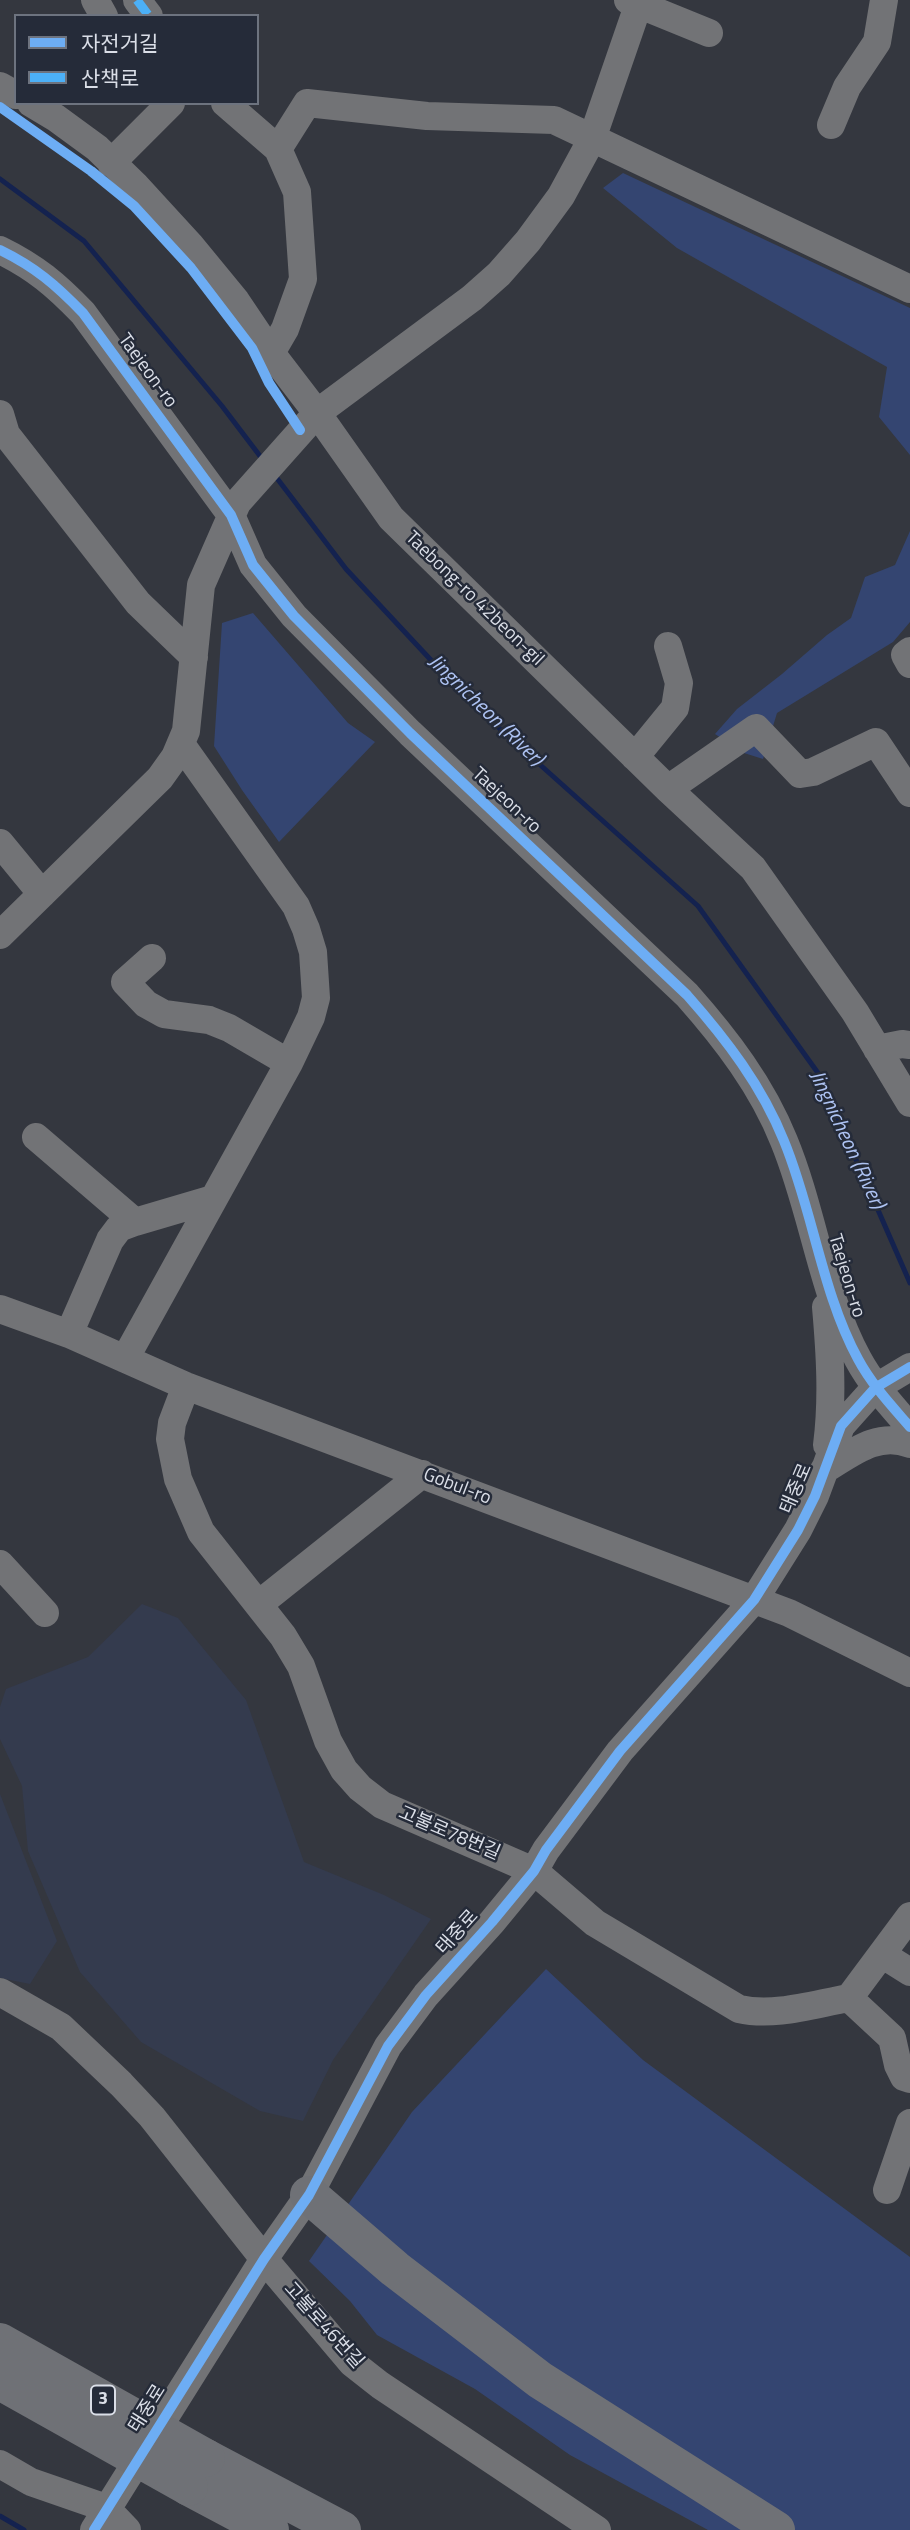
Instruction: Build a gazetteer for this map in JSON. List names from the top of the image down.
{
  "streets": {
    "highway": ["3"],
    "street": [
      "Taejeon-ro",
      "Taebong-ro 42beon-gil",
      "Gobul-ro",
      "태중로",
      "고불로78번길",
      "고불로46번길"
    ]
  },
  "crossings": [
    ["Taejeon-ro", "태중로"],
    ["Gobul-ro", "태중로"],
    ["Gobul-ro", "고불로78번길"],
    ["태중로", "고불로78번길"],
    ["태중로", "고불로46번길"]
  ],
  "water": ["Jingnicheon (River)"],
  "legend": ["자전거길", "산책로"]
}
